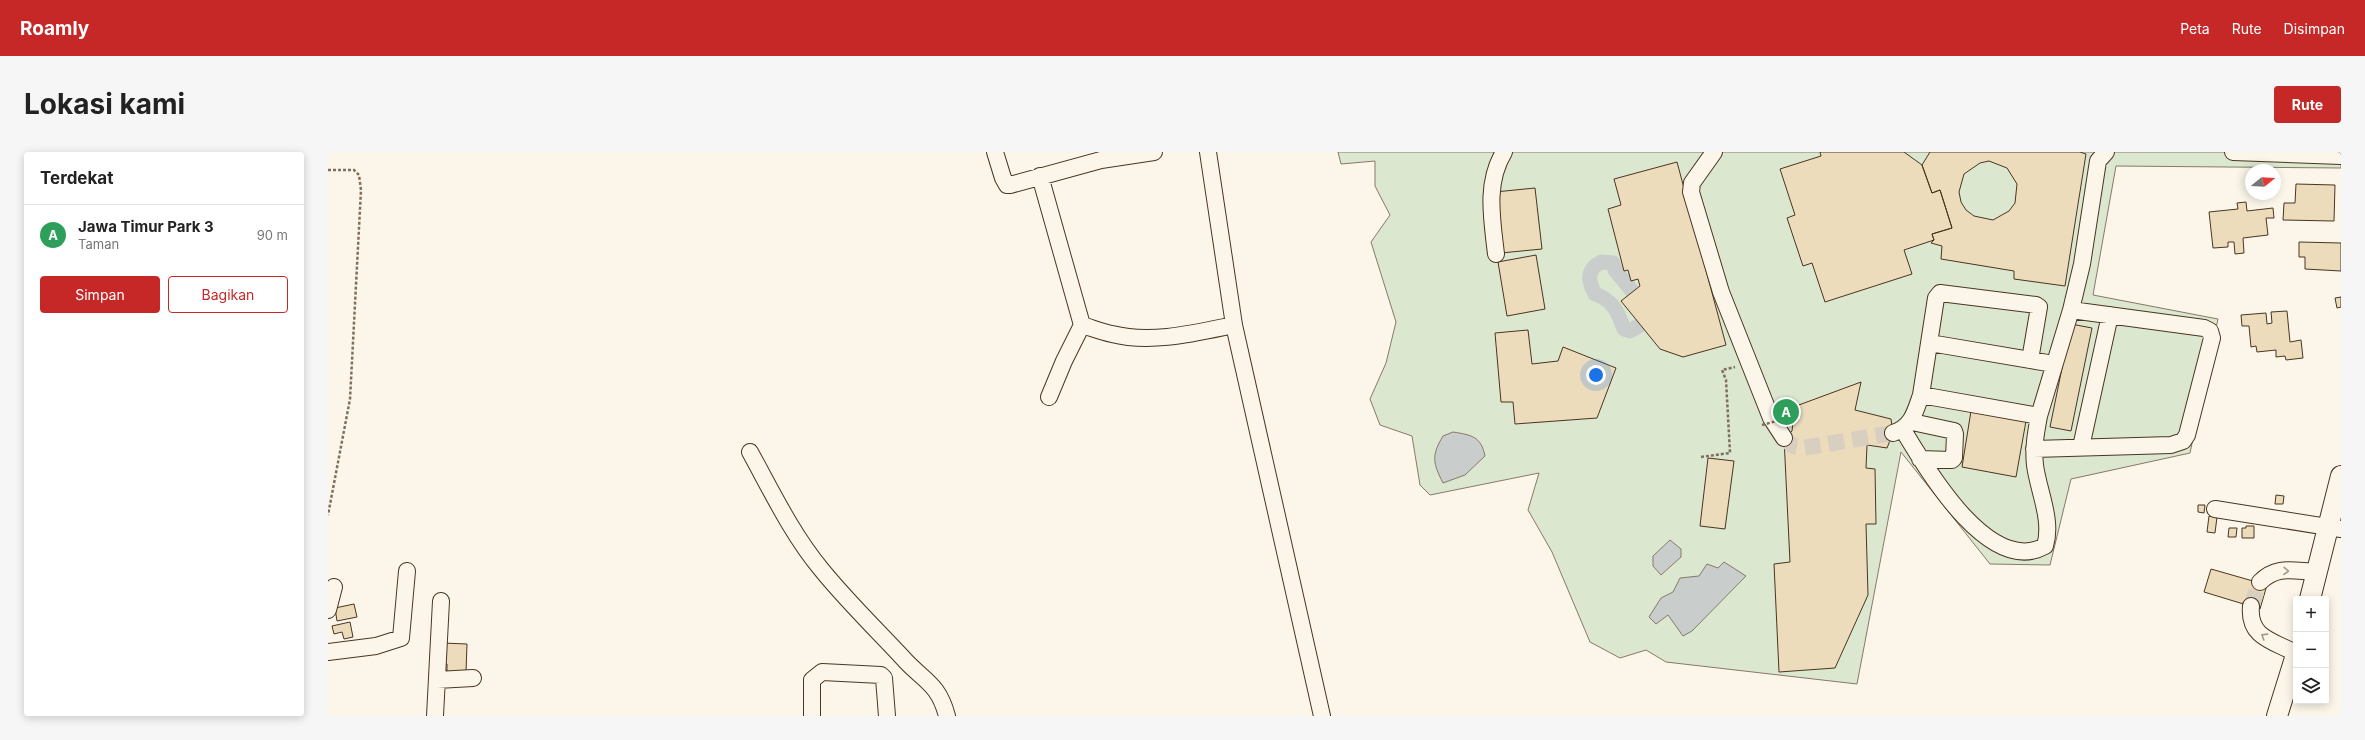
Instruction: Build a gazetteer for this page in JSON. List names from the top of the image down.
{
  "north": "right",
  "page": {
    "header": "Roamly",
    "nav": ["Peta", "Rute", "Disimpan"],
    "buttons": [
      "Rute",
      ["Simpan", "Bagikan"]
    ],
    "title": "Lokasi kami",
    "heading": "Terdekat",
    "list": [
      {
        "mark": "A",
        "name": "Jawa Timur Park 3",
        "note": "Taman",
        "value": "90 m"
      }
    ],
    "pins": "A",
    "map_buttons": ["+", "−"]
  }
}
